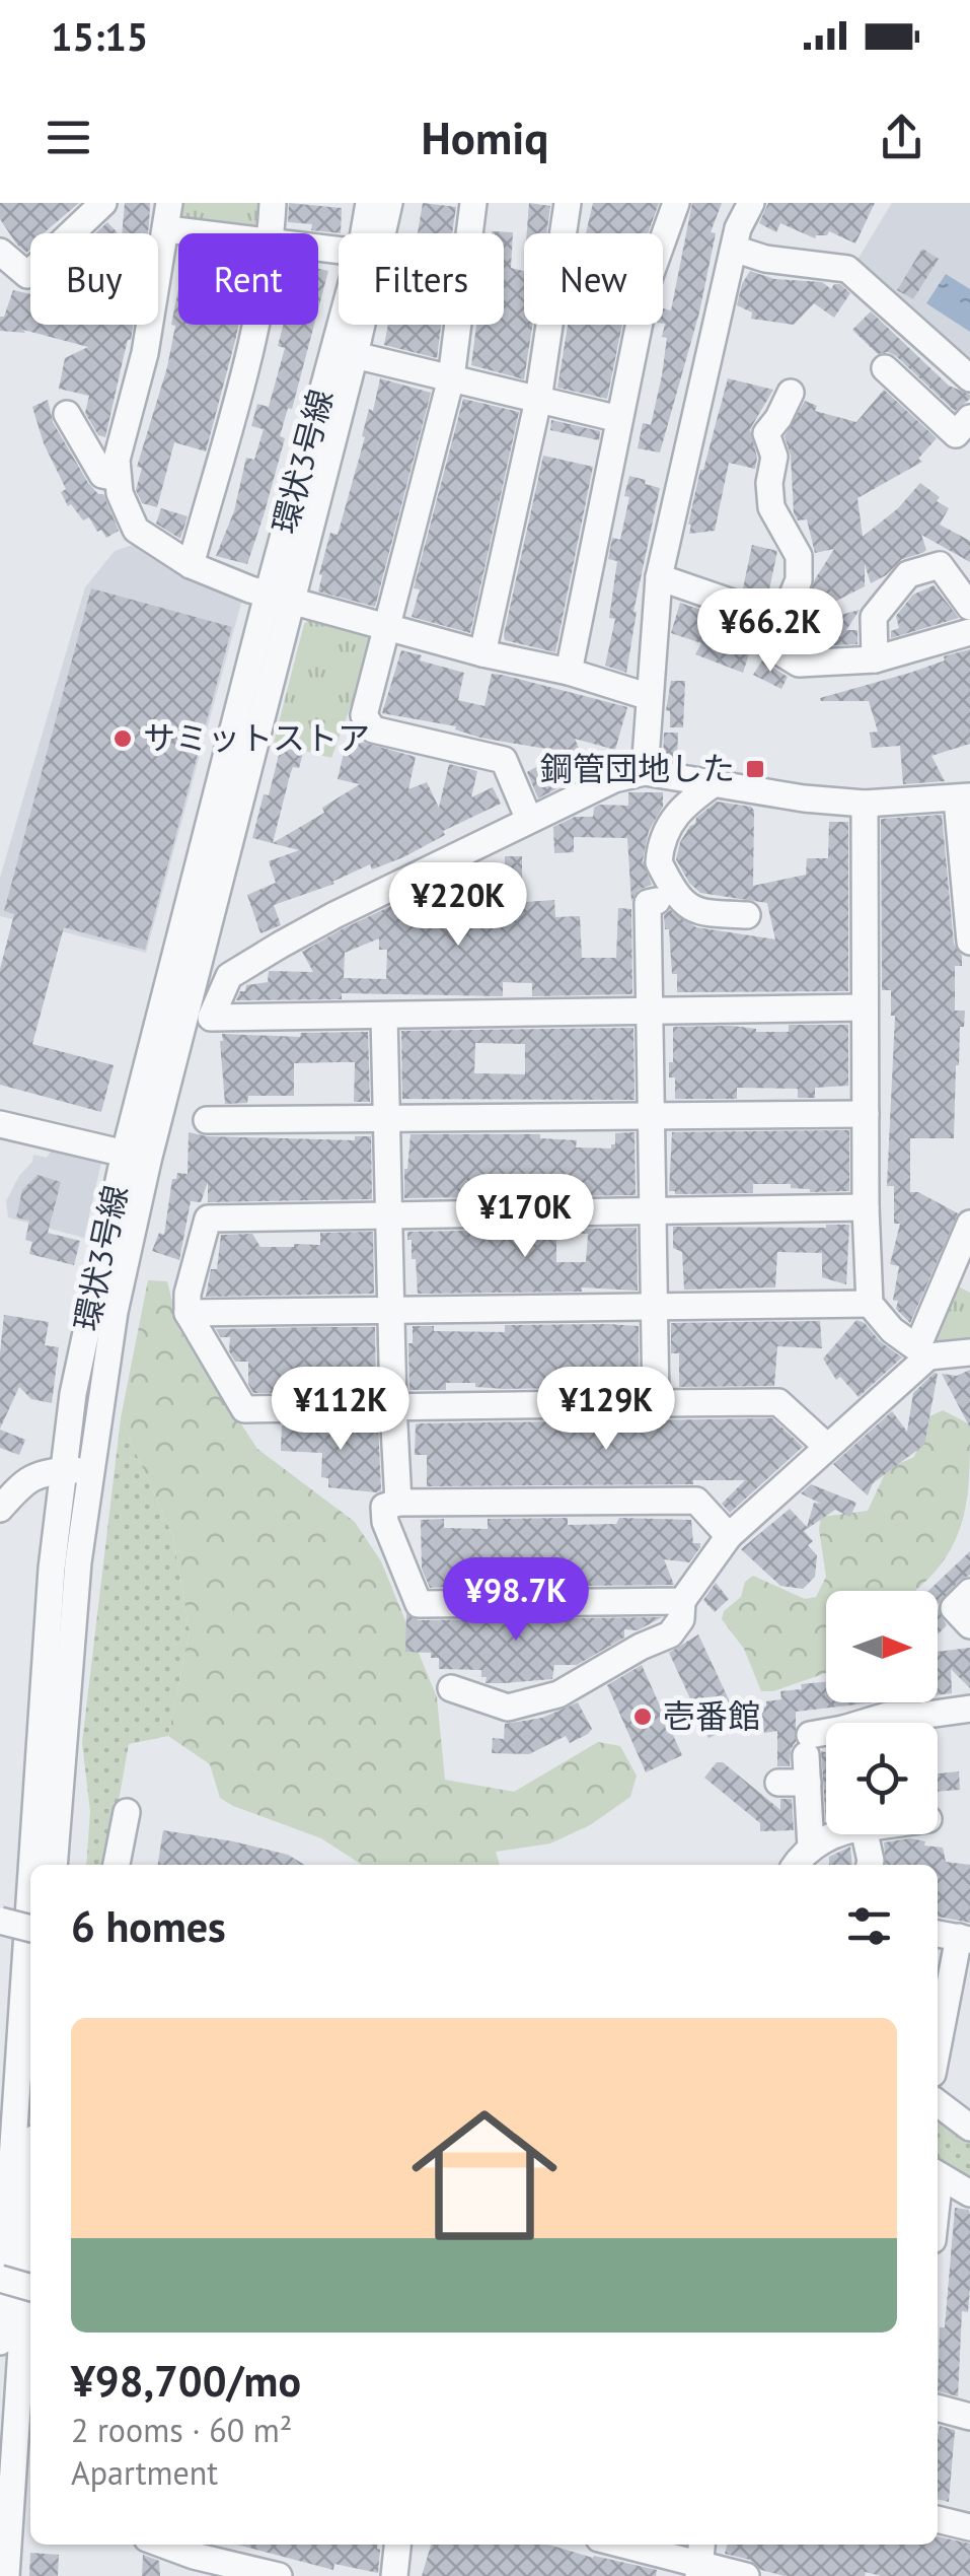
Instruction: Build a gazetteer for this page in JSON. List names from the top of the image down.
{
  "streets": {
    "street": ["環状3号線"]
  },
  "places": {
    "other": ["サミットストア", "壱番館"],
    "transit": ["鋼管団地した"]
  },
  "north": "right",
  "page": {
    "status": "15:15",
    "header": "Homiq",
    "chip": [
      "Buy",
      "Rent",
      "Filters",
      "New"
    ],
    "price": [
      "¥66.2K",
      "¥220K",
      "¥170K",
      "¥112K",
      "¥129K",
      "¥98.7K"
    ],
    "heading": "6 homes",
    "list": [
      {
        "name": "¥98,700/mo",
        "note": "2 rooms · 60 m² · Apartment"
      }
    ]
  }
}
